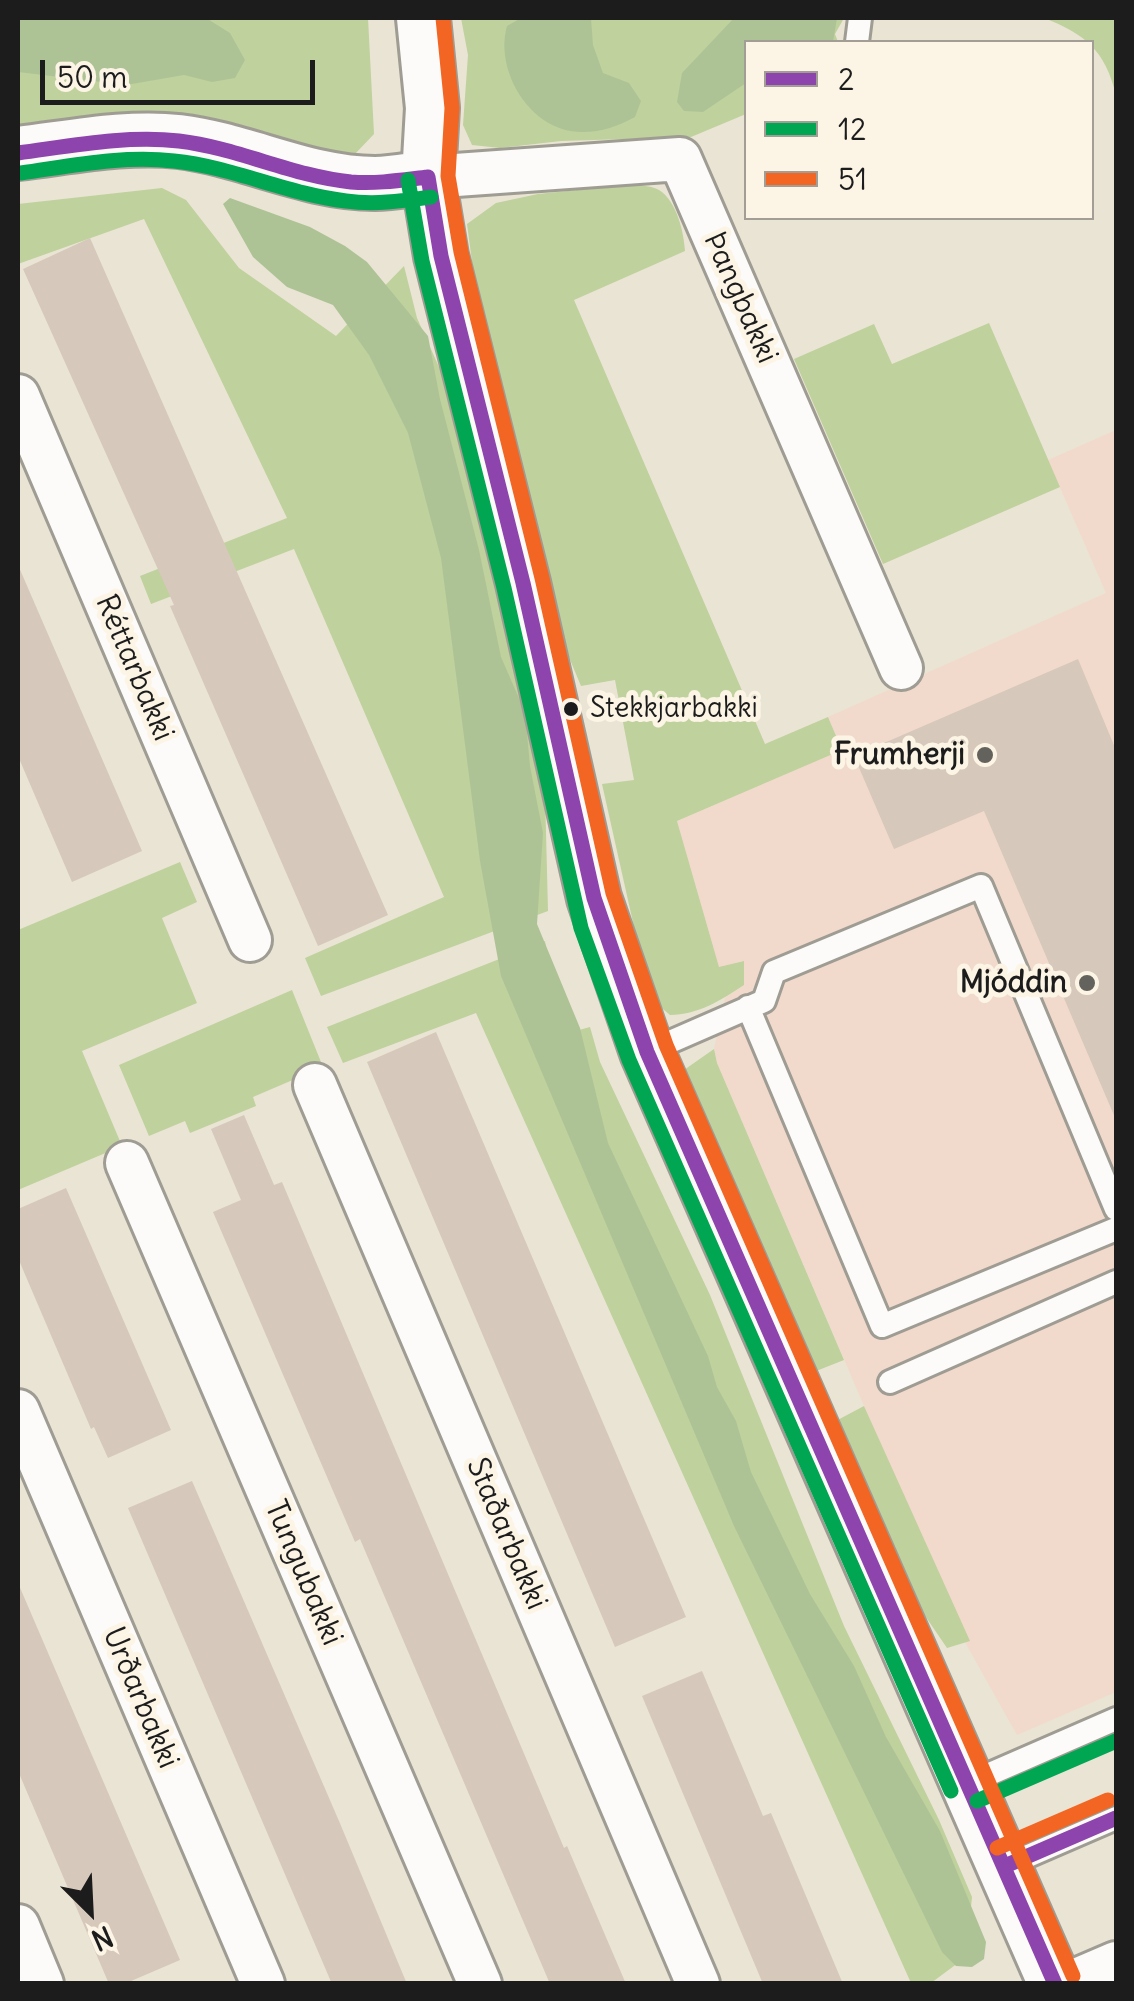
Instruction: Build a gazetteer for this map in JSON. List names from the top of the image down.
{
  "streets": {
    "street": [
      "Þangbakki",
      "Réttarbakki",
      "Staðarbakki",
      "Tungubakki",
      "Urðarbakki"
    ]
  },
  "places": ["Stekkjarbakki", "Frumherji", "Mjóddin"],
  "lines": ["transit line 51", "transit line 2", "transit line 12"],
  "legend": ["2", "12", "51"],
  "scale_bar": "50 m",
  "north": "bottom right"
}
